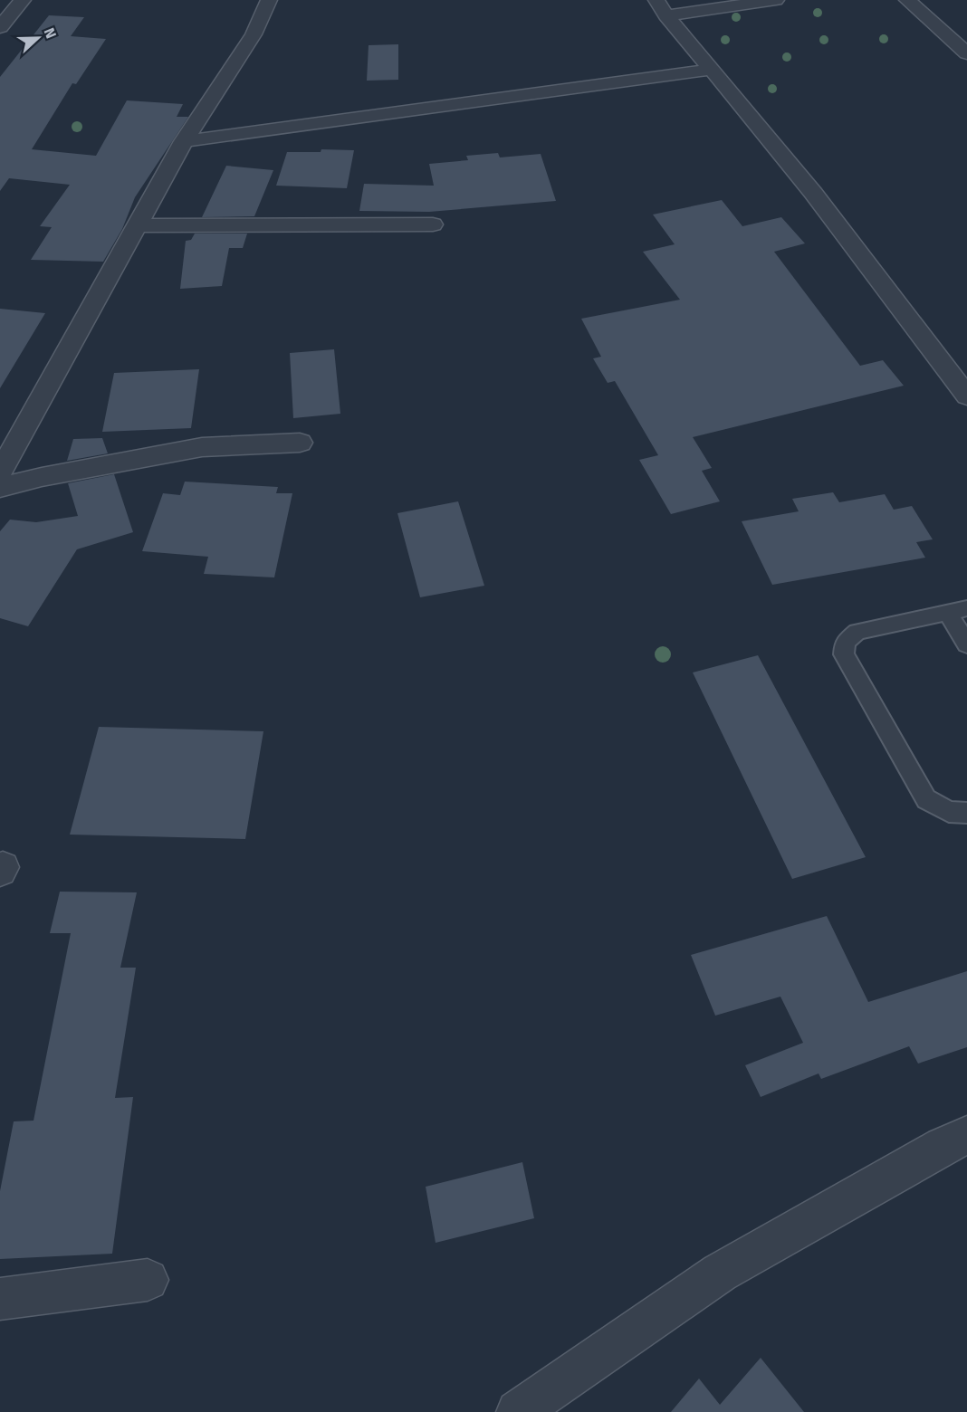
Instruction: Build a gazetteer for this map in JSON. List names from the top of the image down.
{
  "north": "right"
}
